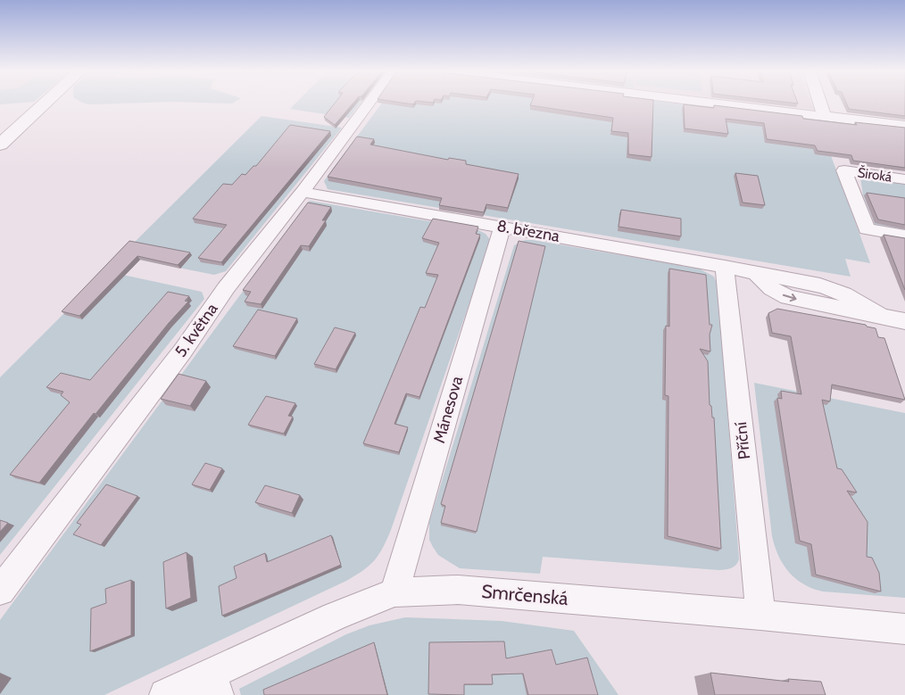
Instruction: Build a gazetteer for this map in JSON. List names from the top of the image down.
{
  "streets": {
    "street": [
      "Široká",
      "8. března",
      "5. května",
      "Mánesova",
      "Příční",
      "Smrčenská"
    ]
  },
  "crossings": [
    ["8. března", "5. května"],
    ["8. března", "Mánesova"],
    ["8. března", "Příční"],
    ["Mánesova", "Smrčenská"],
    ["Příční", "Smrčenská"]
  ]
}
